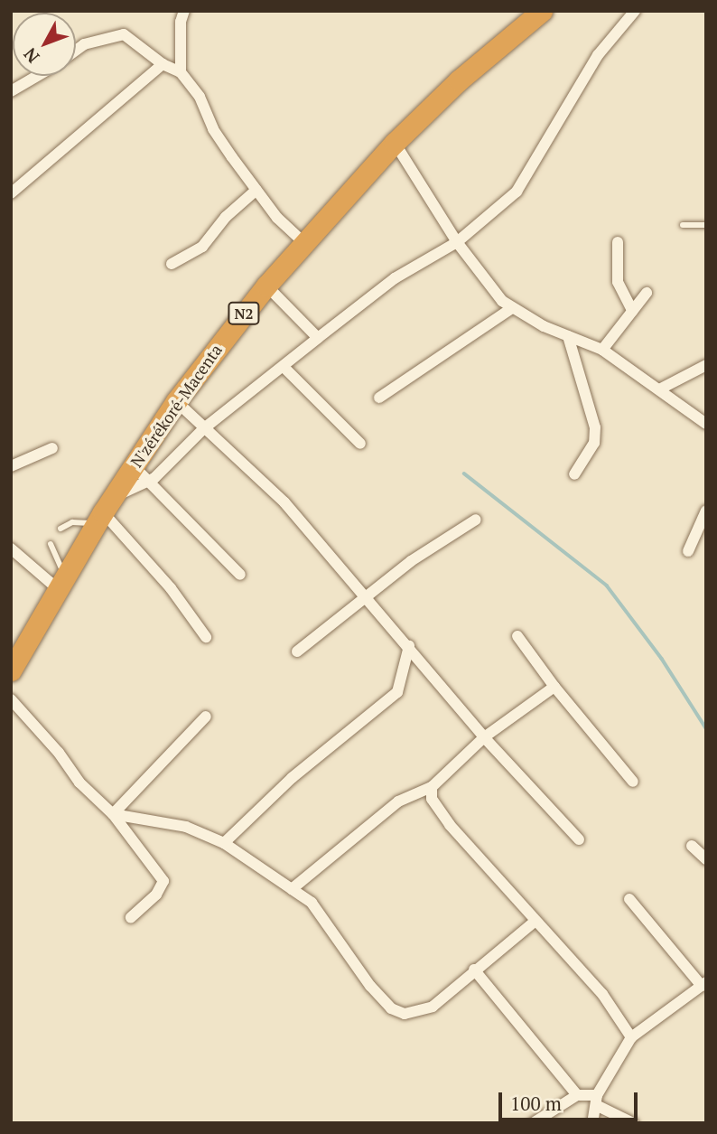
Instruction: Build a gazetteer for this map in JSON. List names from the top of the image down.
{
  "streets": {
    "highway": ["N2", "N'zérékoré-Macenta"]
  },
  "scale_bar": "100 m",
  "north": "bottom left"
}
